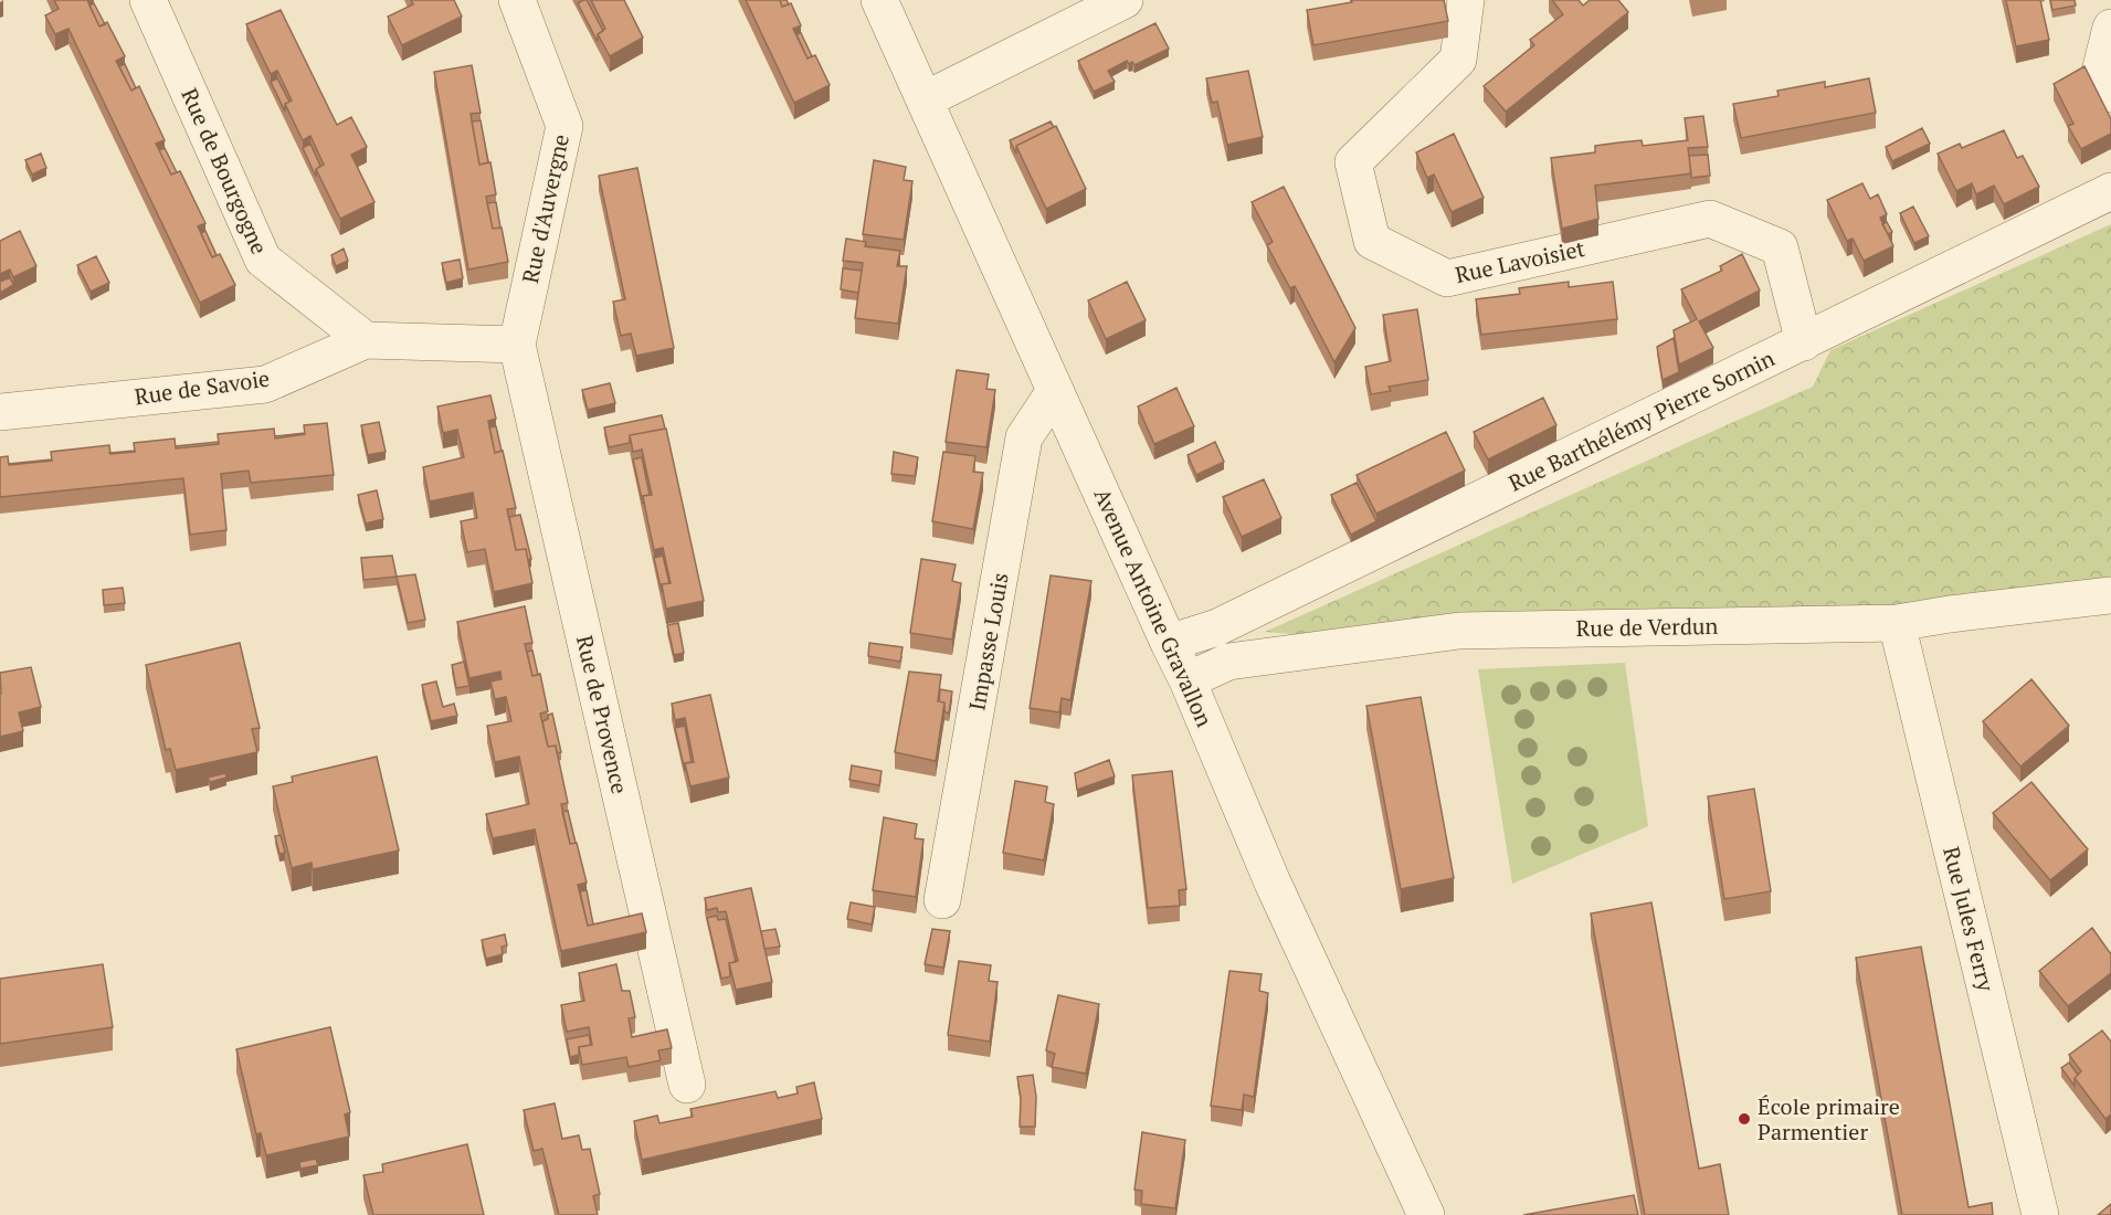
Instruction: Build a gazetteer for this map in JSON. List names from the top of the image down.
{
  "streets": {
    "street": [
      "Rue de Bourgogne",
      "Rue d'Auvergne",
      "Rue Lavoisiet",
      "Rue de Savoie",
      "Rue Barthélémy Pierre Sornin",
      "Avenue Antoine Gravallon",
      "Rue de Verdun",
      "Impasse Louis",
      "Rue de Provence",
      "Rue Jules Ferry"
    ]
  },
  "crossings": [
    ["Rue de Bourgogne", "Rue de Savoie"],
    ["Rue d'Auvergne", "Rue de Savoie"],
    ["Rue d'Auvergne", "Rue de Provence"],
    ["Rue Lavoisiet", "Rue Barthélémy Pierre Sornin"],
    ["Rue de Savoie", "Rue de Provence"],
    ["Rue Barthélémy Pierre Sornin", "Avenue Antoine Gravallon"],
    ["Avenue Antoine Gravallon", "Rue de Verdun"],
    ["Avenue Antoine Gravallon", "Impasse Louis"],
    ["Rue de Verdun", "Rue Jules Ferry"]
  ],
  "places": ["École primaire Parmentier"]
}
